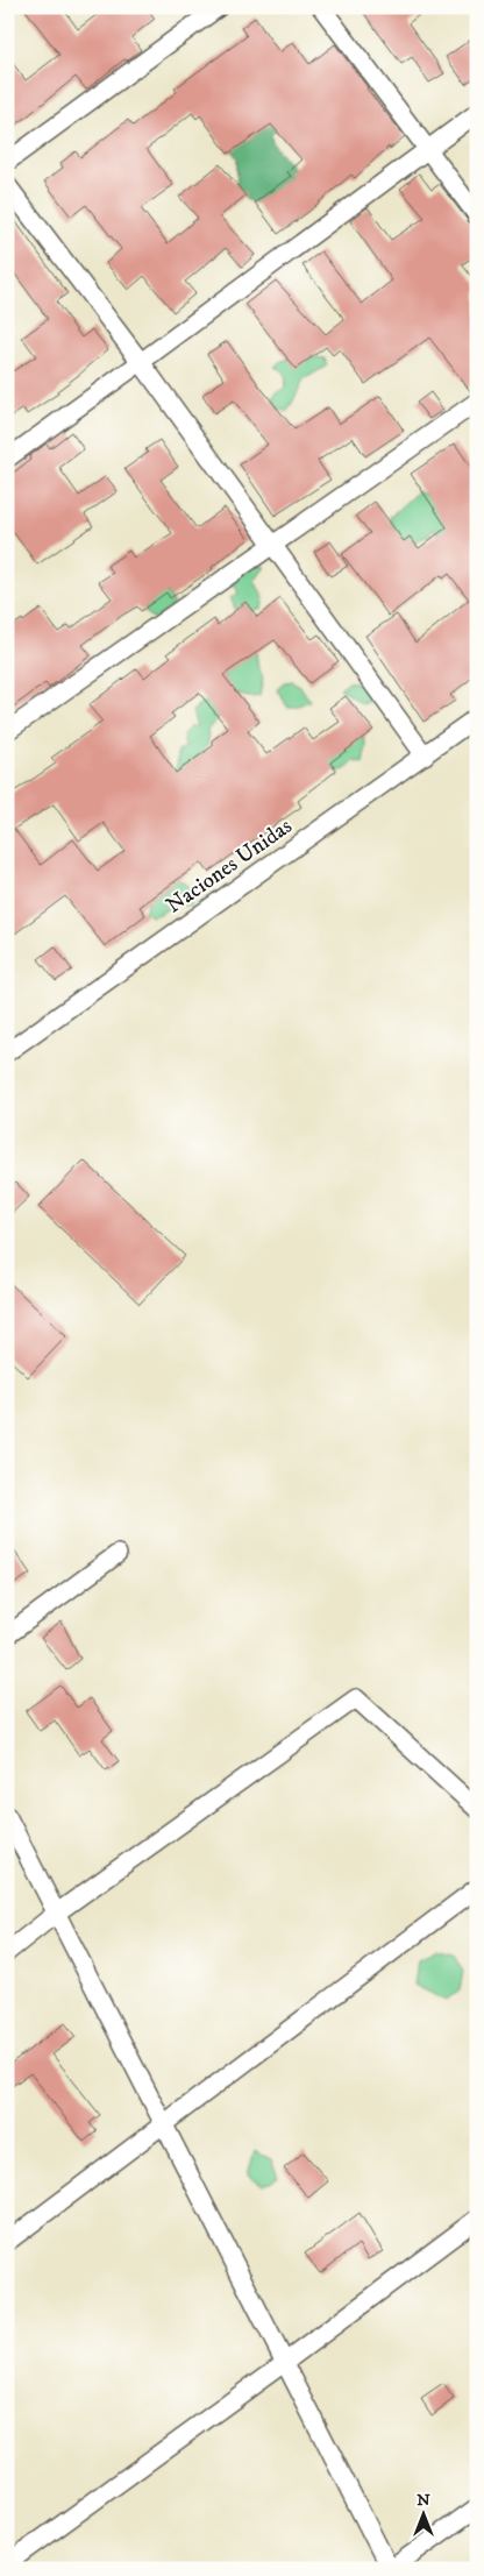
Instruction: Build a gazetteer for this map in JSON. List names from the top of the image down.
{
  "streets": {
    "street": ["Naciones Unidas"]
  },
  "north": "top"
}
